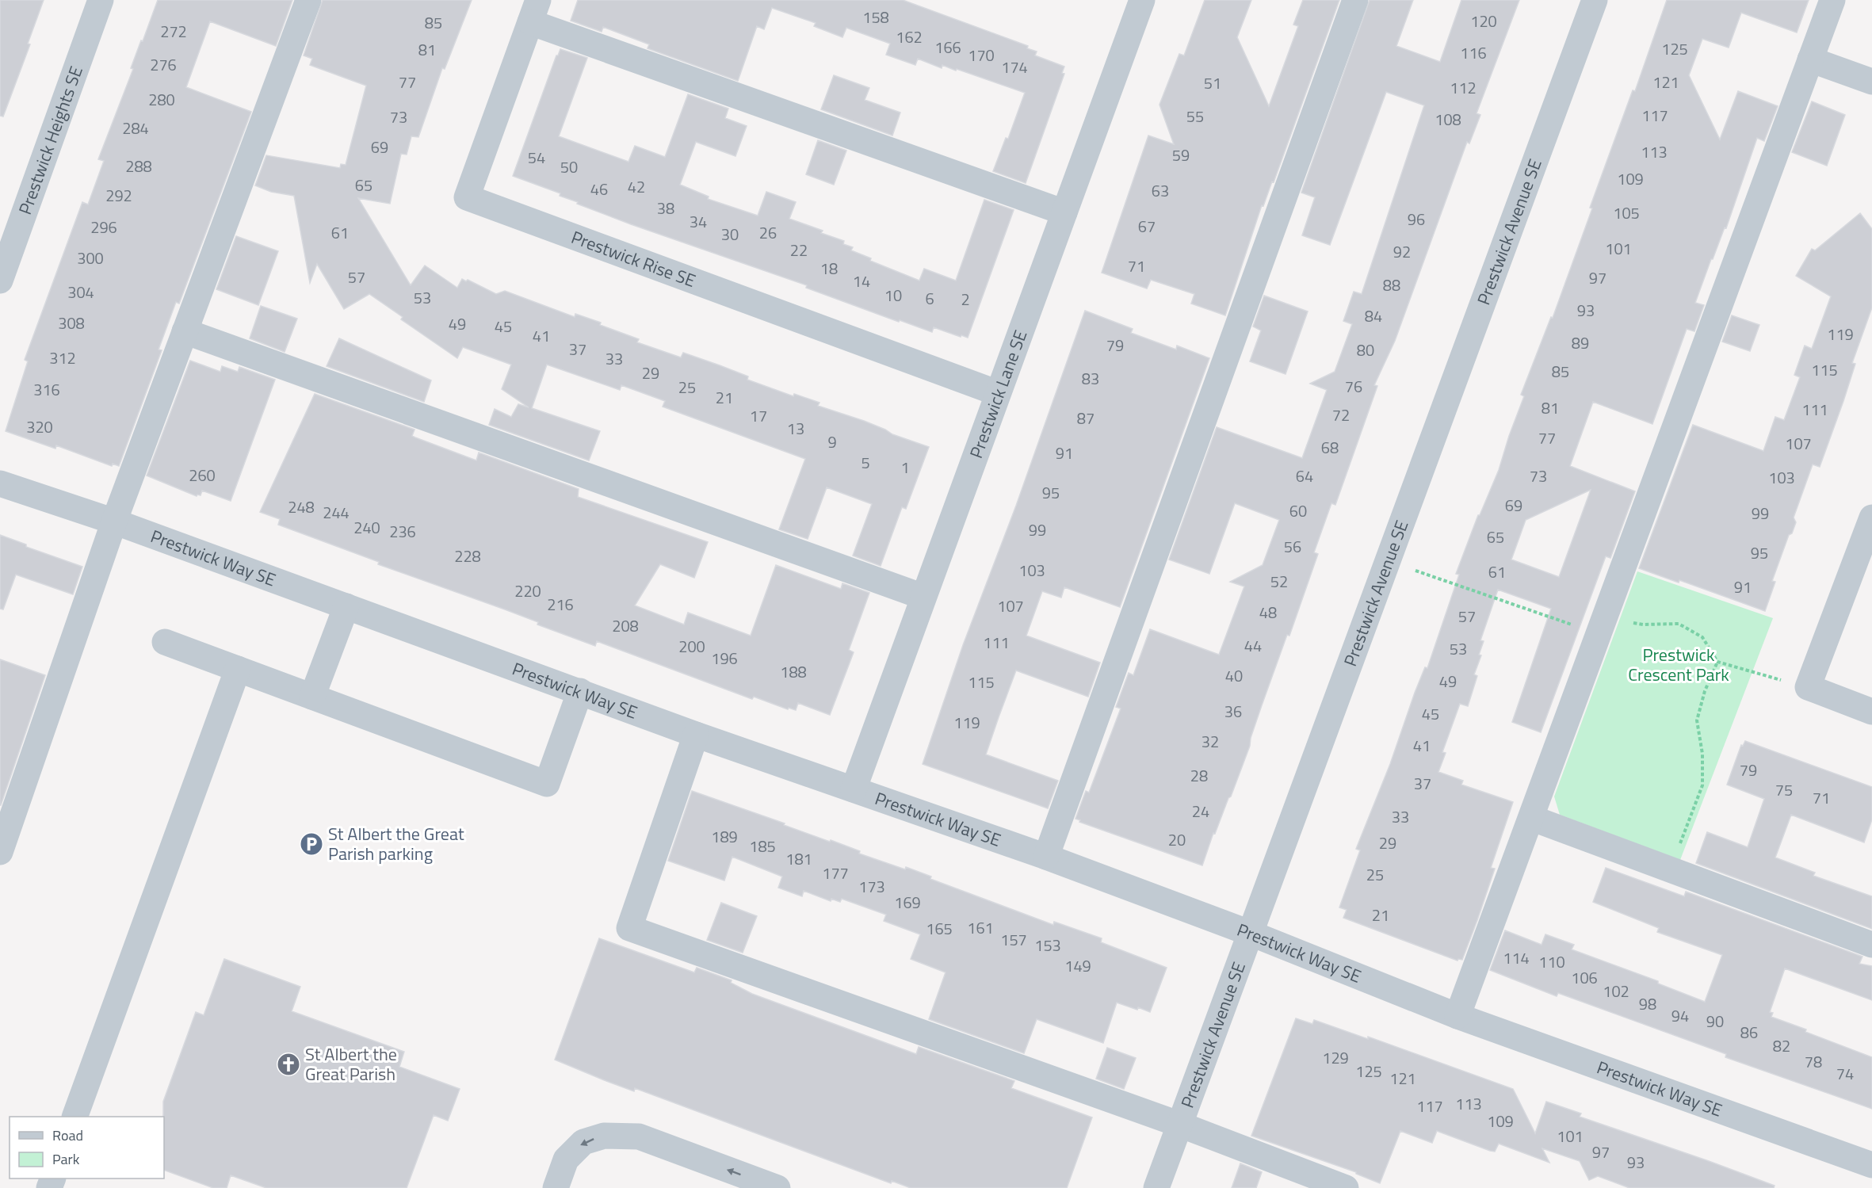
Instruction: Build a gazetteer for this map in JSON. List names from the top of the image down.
{
  "streets": {
    "street": [
      "Prestwick Heights SE",
      "Prestwick Avenue SE",
      "Prestwick Rise SE",
      "Prestwick Lane SE",
      "Prestwick Way SE"
    ]
  },
  "crossings": [
    ["Prestwick Avenue SE", "Prestwick Way SE"],
    ["Prestwick Rise SE", "Prestwick Lane SE"],
    ["Prestwick Lane SE", "Prestwick Way SE"]
  ],
  "parks": ["Prestwick Crescent Park"],
  "places": {
    "parking": ["St Albert the Great Parish parking"],
    "church": ["St Albert the Great Parish"]
  },
  "house_numbers": [
    "158",
    "120",
    "85",
    "272",
    "162",
    "166",
    "125",
    "81",
    "116",
    "170",
    "276",
    "174",
    "77",
    "121",
    "51",
    "112",
    "280",
    "117",
    "55",
    "73",
    "108",
    "284",
    "69",
    "113",
    "59",
    "54",
    "288",
    "50",
    "109",
    "65",
    "42",
    "46",
    "63",
    "292",
    "38",
    "105",
    "96",
    "34",
    "67",
    "296",
    "61",
    "26",
    "30",
    "101",
    "22",
    "92",
    "300",
    "71",
    "18",
    "57",
    "97",
    "14",
    "88",
    "304",
    "10",
    "53",
    "6",
    "2",
    "93",
    "84",
    "308",
    "49",
    "45",
    "119",
    "41",
    "89",
    "79",
    "37",
    "80",
    "312",
    "33",
    "115",
    "85",
    "29",
    "83",
    "76",
    "25",
    "316",
    "21",
    "81",
    "111",
    "72",
    "17",
    "87",
    "320",
    "13",
    "77",
    "9",
    "107",
    "68",
    "91",
    "5",
    "1",
    "260",
    "64",
    "73",
    "103",
    "95",
    "69",
    "248",
    "60",
    "244",
    "99",
    "240",
    "99",
    "236",
    "65",
    "56",
    "95",
    "228",
    "103",
    "61",
    "52",
    "91",
    "220",
    "216",
    "107",
    "48",
    "57",
    "208",
    "111",
    "44",
    "200",
    "53",
    "196",
    "188",
    "40",
    "49",
    "115",
    "36",
    "45",
    "119",
    "32",
    "41",
    "79",
    "28",
    "37",
    "75",
    "71",
    "24",
    "33",
    "189",
    "20",
    "29",
    "185",
    "181",
    "177",
    "25",
    "173",
    "169",
    "21",
    "161",
    "165",
    "157",
    "153",
    "114",
    "110",
    "149",
    "106",
    "102",
    "98",
    "94",
    "90",
    "86",
    "82",
    "129",
    "78",
    "125",
    "74",
    "121",
    "113",
    "117",
    "109",
    "101",
    "97",
    "93"
  ],
  "legend": ["Road", "Park"]
}
